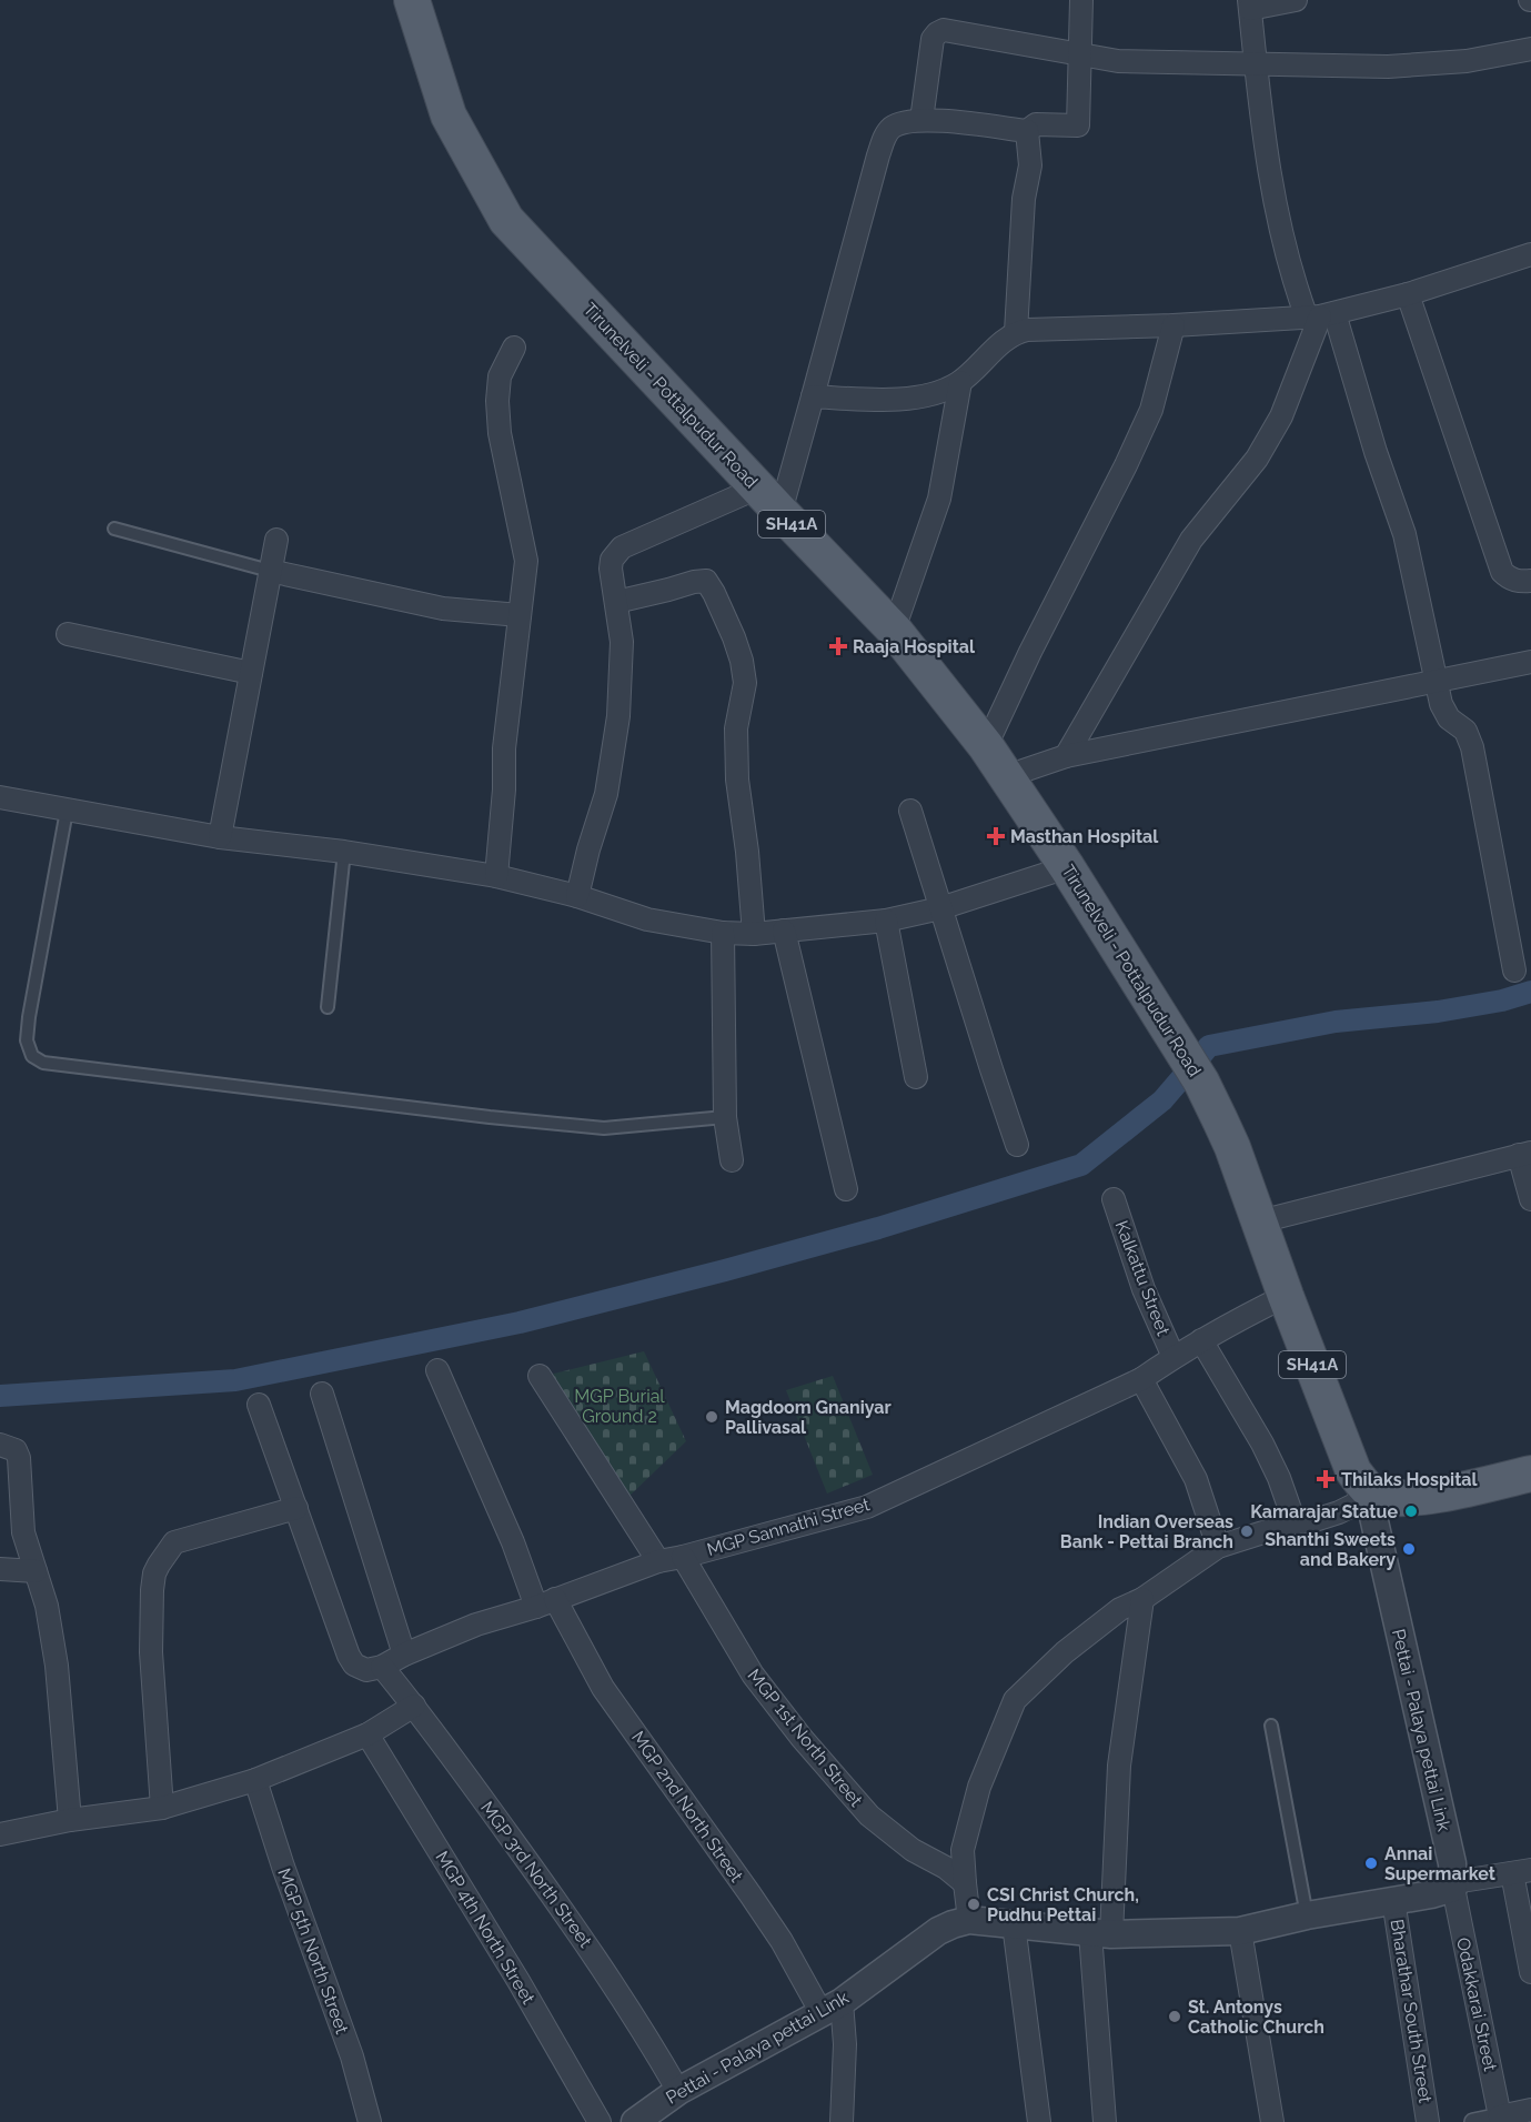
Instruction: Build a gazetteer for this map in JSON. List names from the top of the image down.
{
  "streets": {
    "main road": ["Tirunelveli - Pottalpudur Road", "SH41A"],
    "street": [
      "Kalkattu Street",
      "MGP Sannathi Street",
      "Pettai - Palaya pettai Link",
      "MGP 1st North Street",
      "MGP 2nd North Street",
      "MGP 3rd North Street",
      "MGP 4th North Street",
      "MGP 5th North Street",
      "Odakkarai Street",
      "Bharathar South Street"
    ]
  },
  "crossings": [
    ["Tirunelveli - Pottalpudur Road", "MGP Sannathi Street"],
    ["Tirunelveli - Pottalpudur Road", "Pettai - Palaya pettai Link"],
    ["Kalkattu Street", "MGP Sannathi Street"],
    ["MGP Sannathi Street", "MGP 1st North Street"],
    ["MGP Sannathi Street", "MGP 2nd North Street"],
    ["MGP Sannathi Street", "MGP 3rd North Street"],
    ["Pettai - Palaya pettai Link", "MGP 2nd North Street"],
    ["Pettai - Palaya pettai Link", "MGP 3rd North Street"],
    ["Pettai - Palaya pettai Link", "Odakkarai Street"],
    ["Pettai - Palaya pettai Link", "Bharathar South Street"]
  ],
  "parks": ["MGP Burial Ground 2"],
  "places": {
    "health": ["Raaja Hospital", "Masthan Hospital", "Thilaks Hospital"],
    "other": [
      "Magdoom Gnaniyar Pallivasal",
      "Kamarajar Statue",
      "Indian Overseas Bank - Pettai Branch",
      "Shanthi Sweets and Bakery",
      "Annai Supermarket",
      "CSI Christ Church, Pudhu Pettai",
      "St. Antonys Catholic Church"
    ]
  }
}
